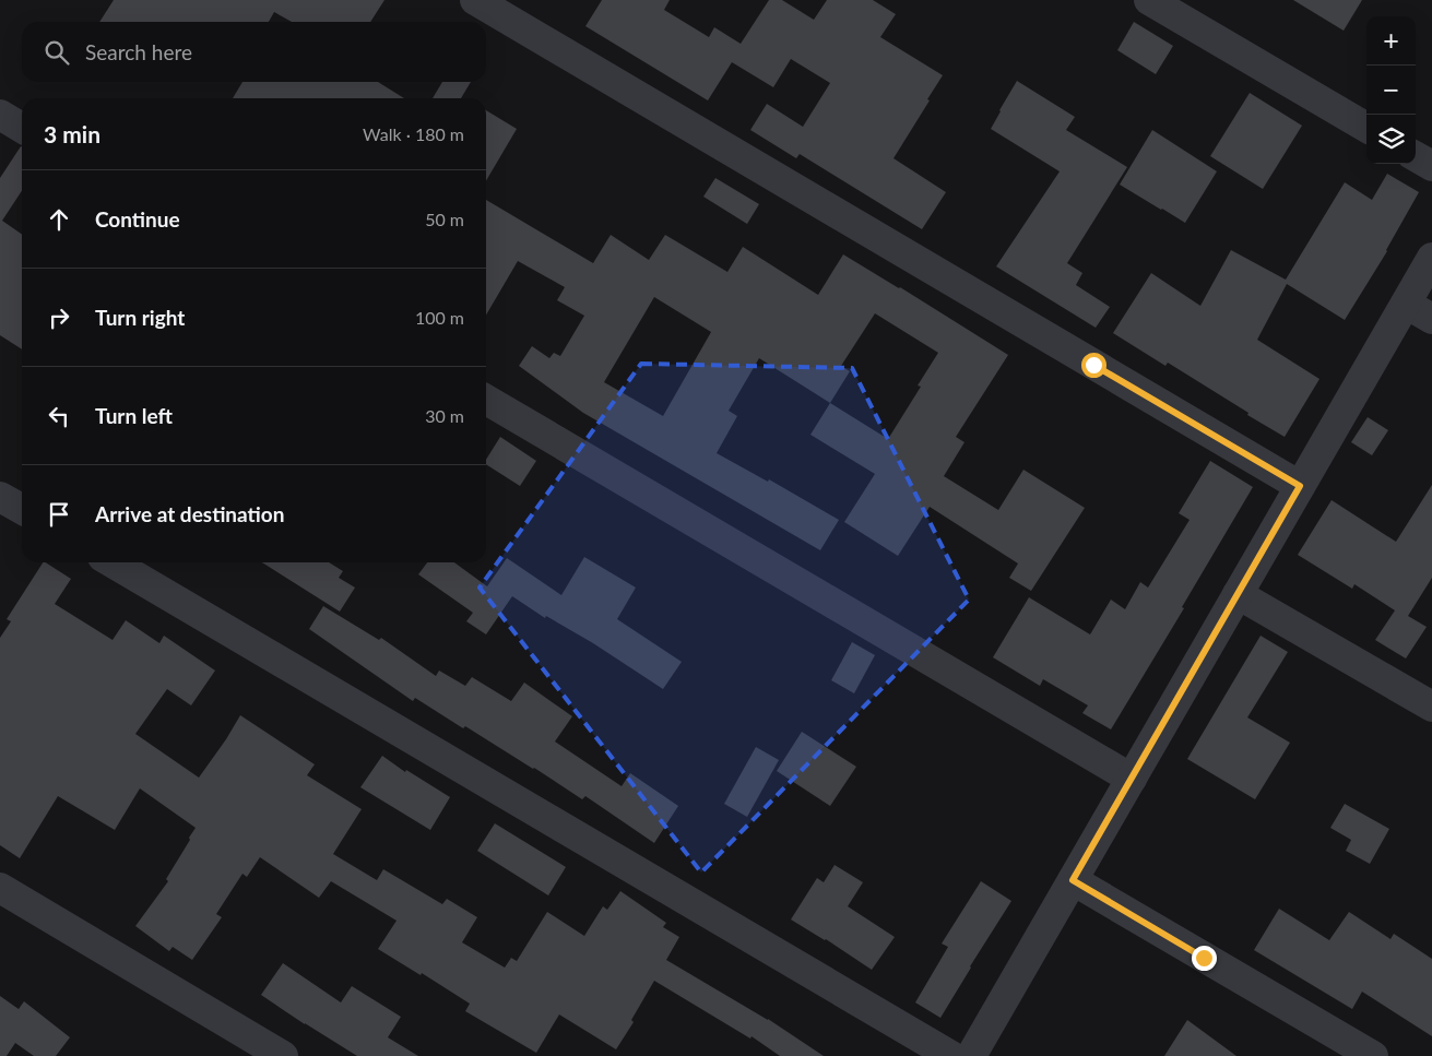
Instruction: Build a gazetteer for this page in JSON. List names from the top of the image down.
{
  "page": {
    "map_buttons": ["+", "−"],
    "search": "Search here",
    "heading": ["3 min", "Walk · 180 m"],
    "list": [
      ["Continue", "50 m"],
      ["Turn right", "100 m"],
      ["Turn left", "30 m"],
      "Arrive at destination"
    ]
  }
}
